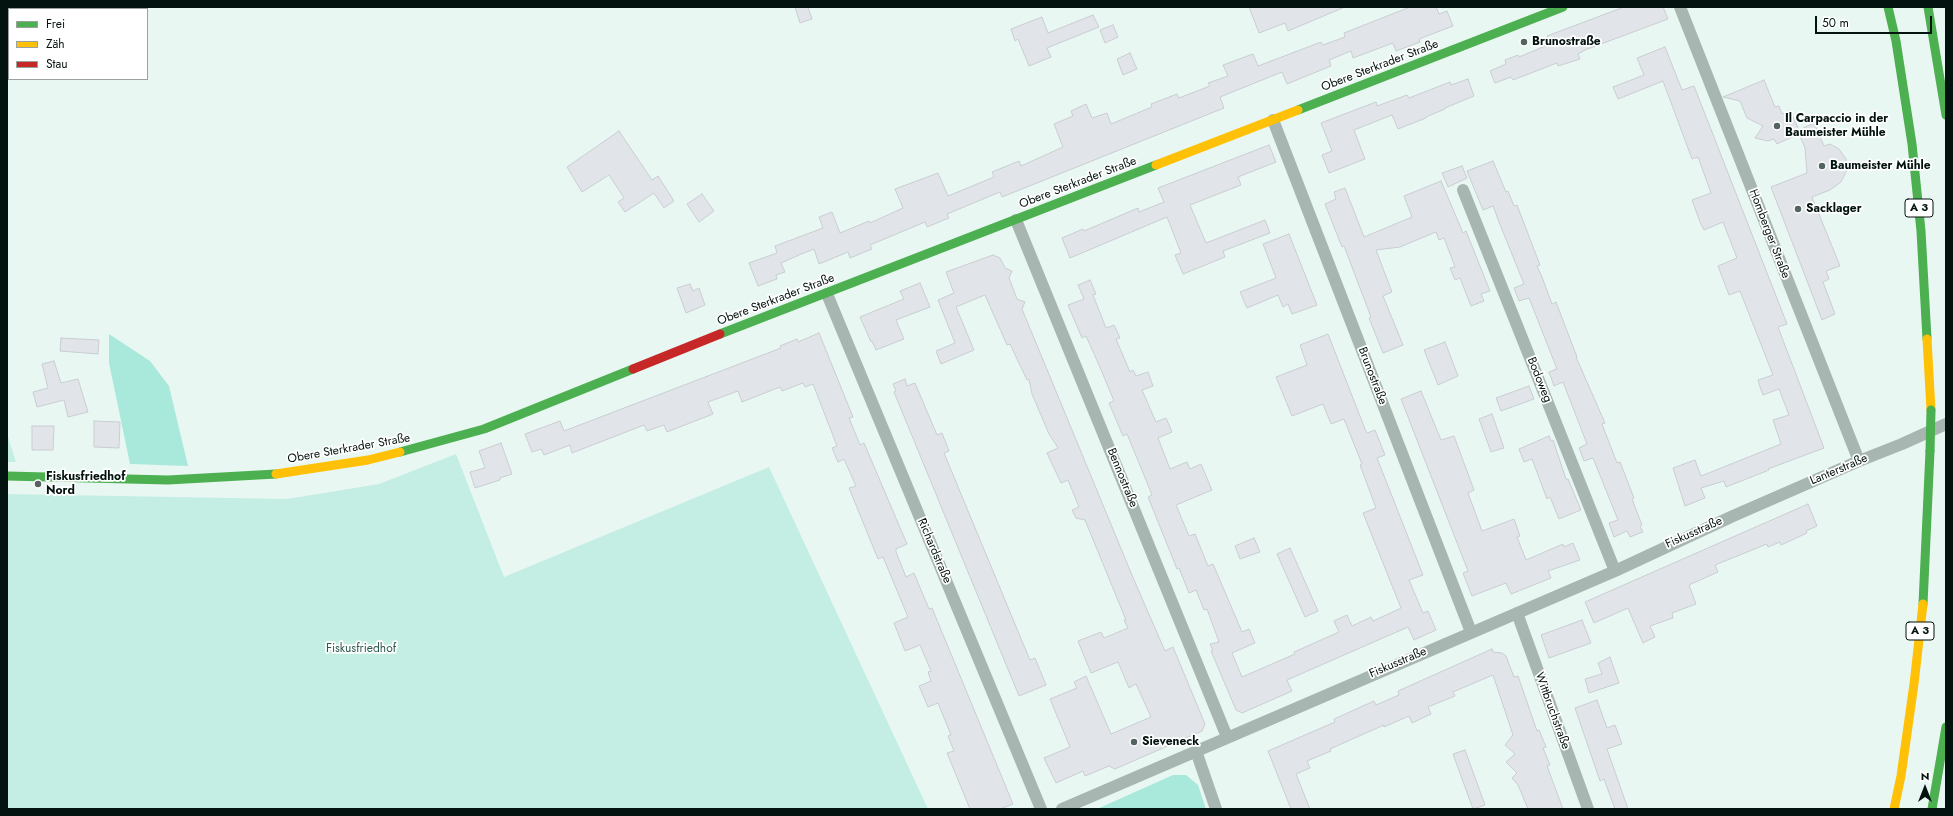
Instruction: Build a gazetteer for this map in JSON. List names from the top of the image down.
{
  "streets": {
    "main road": ["Obere Sterkrader Straße", "A 3"],
    "street": [
      "Homberger Straße",
      "Brunostraße",
      "Bodoweg",
      "Lanterstraße",
      "Bennostraße",
      "Fiskusstraße",
      "Richardstraße",
      "Wittbruchstraße"
    ]
  },
  "crossings": [
    ["Obere Sterkrader Straße", "Brunostraße"],
    ["Obere Sterkrader Straße", "Bennostraße"],
    ["Obere Sterkrader Straße", "Richardstraße"],
    ["Homberger Straße", "Lanterstraße"],
    ["Brunostraße", "Fiskusstraße"],
    ["Bodoweg", "Fiskusstraße"],
    ["Lanterstraße", "Fiskusstraße"],
    ["Bennostraße", "Fiskusstraße"],
    ["Fiskusstraße", "Wittbruchstraße"]
  ],
  "parks": ["Fiskusfriedhof"],
  "places": [
    "Brunostraße",
    "Il Carpaccio in der Baumeister Mühle",
    "Baumeister Mühle",
    "Sacklager",
    "Fiskusfriedhof Nord",
    "Sieveneck"
  ],
  "legend": ["Frei", "Zäh", "Stau"],
  "scale_bar": "50 m",
  "north": "top"
}
